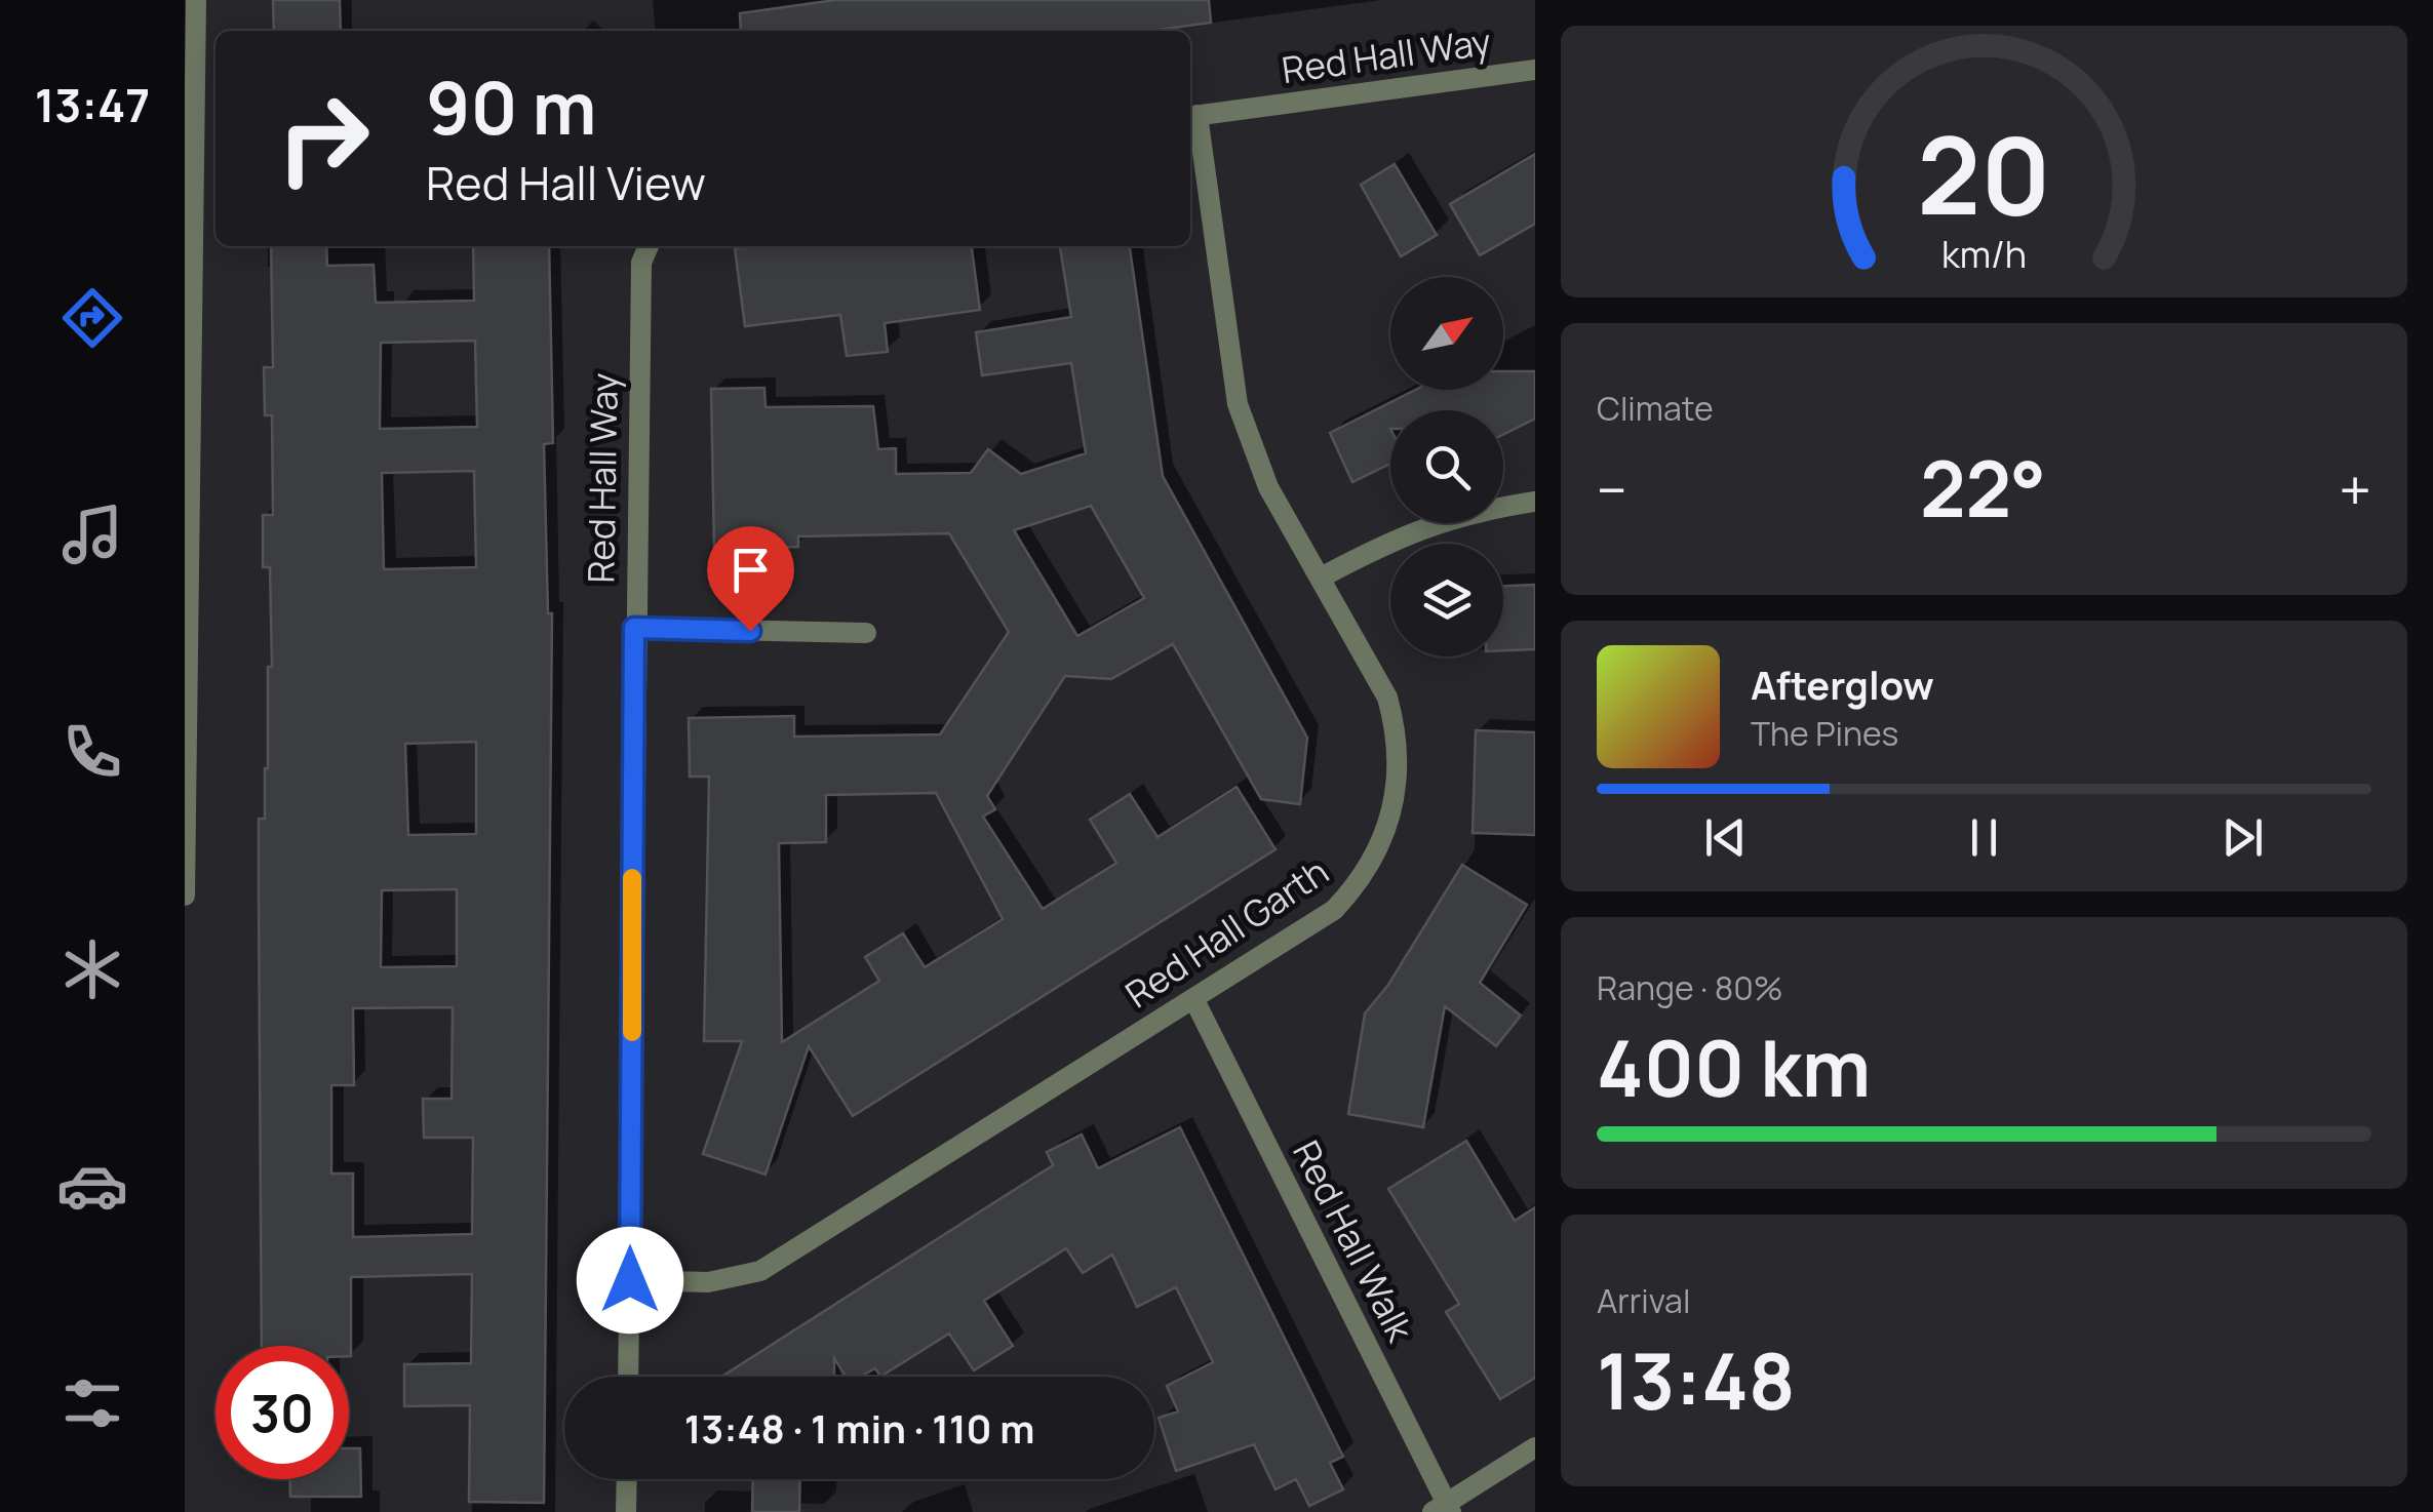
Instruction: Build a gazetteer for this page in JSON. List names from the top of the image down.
{
  "streets": {
    "street": ["Red Hall Way", "Red Hall Garth", "Red Hall Walk"]
  },
  "crossings": [
    ["Red Hall Way", "Red Hall Garth"],
    ["Red Hall Garth", "Red Hall Walk"]
  ],
  "north": "top right",
  "page": {
    "tabs": "13:47",
    "turn": ["90 m", "Red Hall View"],
    "tile": [
      "Climate",
      ["Range · 80%", "400 km"],
      ["Arrival", "13:48"]
    ],
    "heat": ["−", "22°", "+"],
    "song": ["Afterglow", "The Pines"],
    "limit": "30",
    "trip": "13:48 · 1 min · 110 m",
    "gauge": ["20", "km/h"]
  }
}
